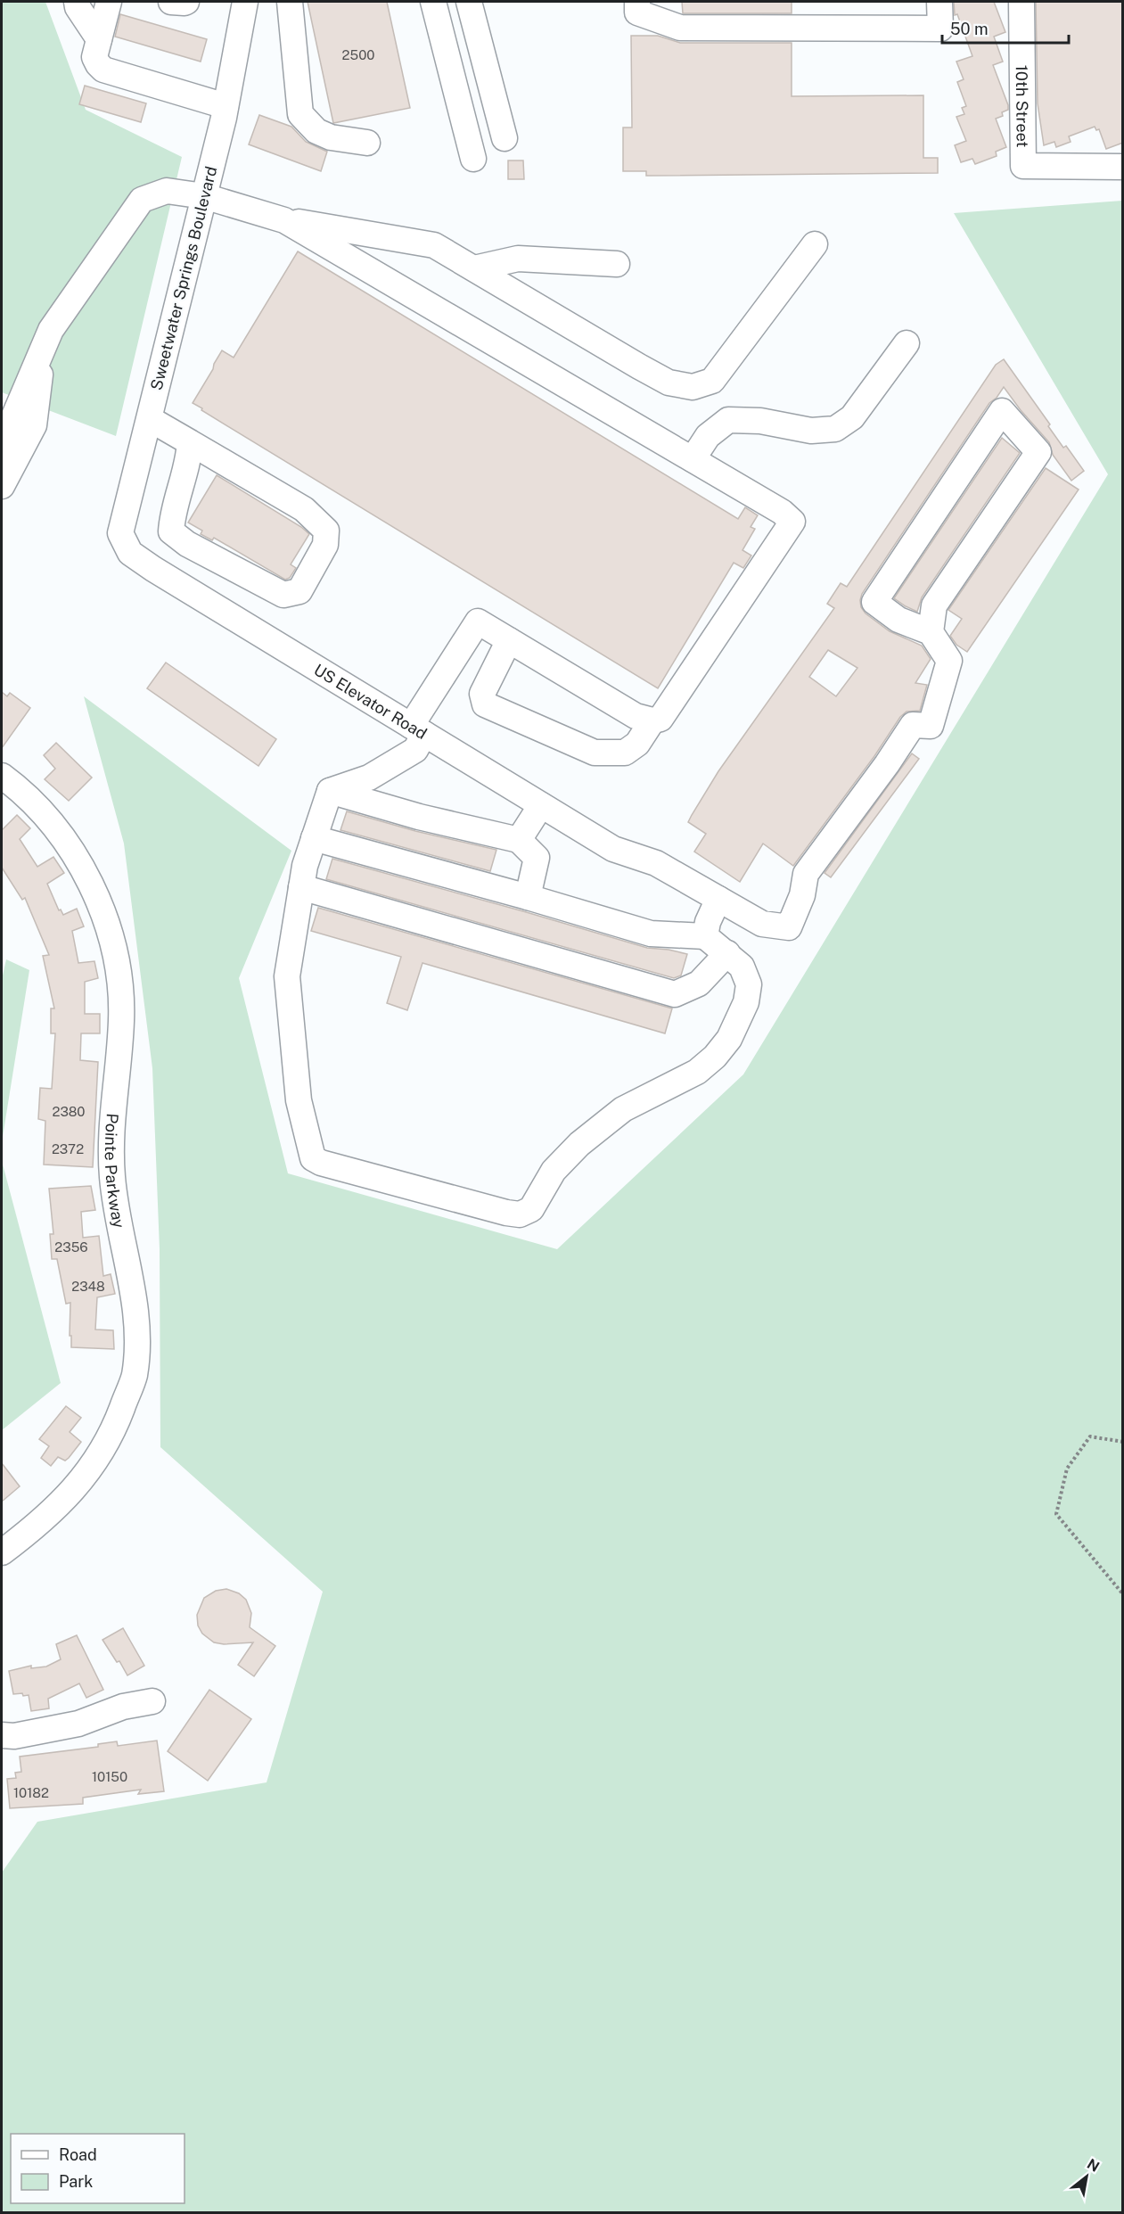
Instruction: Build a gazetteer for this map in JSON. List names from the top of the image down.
{
  "streets": {
    "street": [
      "10th Street",
      "Sweetwater Springs Boulevard",
      "US Elevator Road",
      "Pointe Parkway"
    ]
  },
  "crossings": [
    ["Sweetwater Springs Boulevard", "US Elevator Road"]
  ],
  "house_numbers": [
    "2500",
    "2380",
    "2372",
    "2356",
    "2348",
    "10150",
    "10182"
  ],
  "legend": ["Road", "Park"],
  "scale_bar": "50 m",
  "north": "top right"
}
